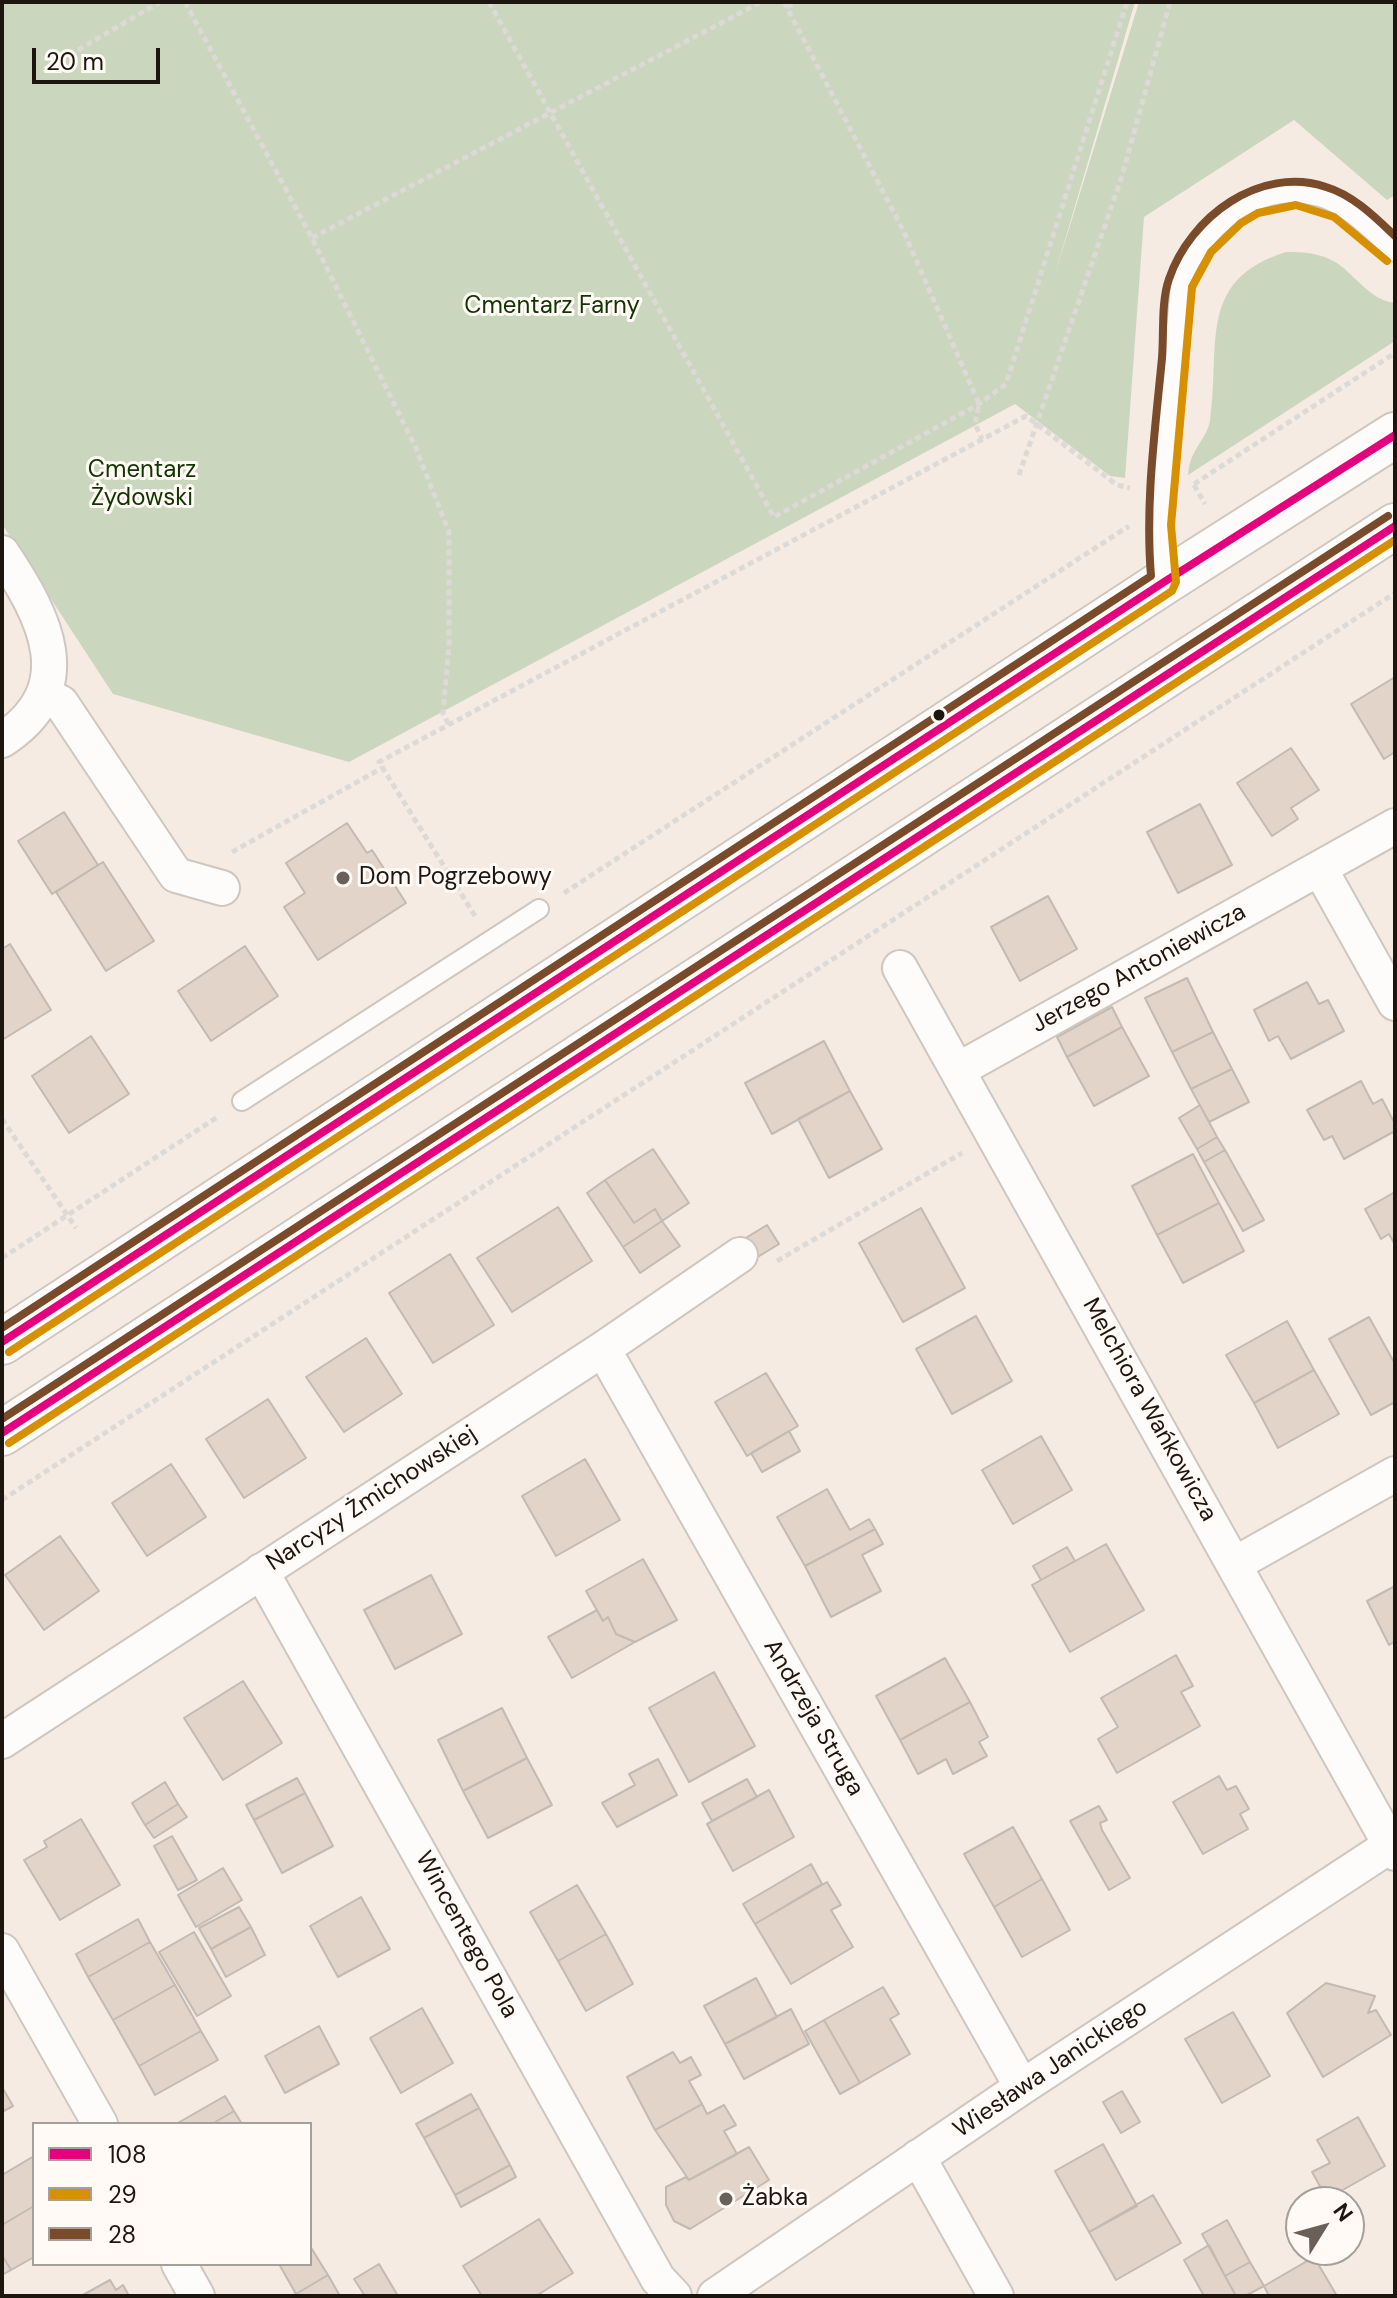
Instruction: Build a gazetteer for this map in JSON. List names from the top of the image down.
{
  "streets": {
    "street": [
      "Jerzego Antoniewicza",
      "Melchiora Wańkowicza",
      "Narcyzy Żmichowskiej",
      "Andrzeja Struga",
      "Wincentego Pola",
      "Wiesława Janickiego"
    ]
  },
  "crossings": [
    ["Jerzego Antoniewicza", "Melchiora Wańkowicza"],
    ["Melchiora Wańkowicza", "Wiesława Janickiego"],
    ["Narcyzy Żmichowskiej", "Andrzeja Struga"],
    ["Narcyzy Żmichowskiej", "Wincentego Pola"],
    ["Andrzeja Struga", "Wiesława Janickiego"]
  ],
  "parks": ["Cmentarz Farny", "Cmentarz Żydowski"],
  "places": ["Dom Pogrzebowy", "Żabka"],
  "lines": ["transit line 28", "transit line 29", "transit line 108"],
  "legend": ["108", "29", "28"],
  "scale_bar": "20 m",
  "north": "top right"
}
